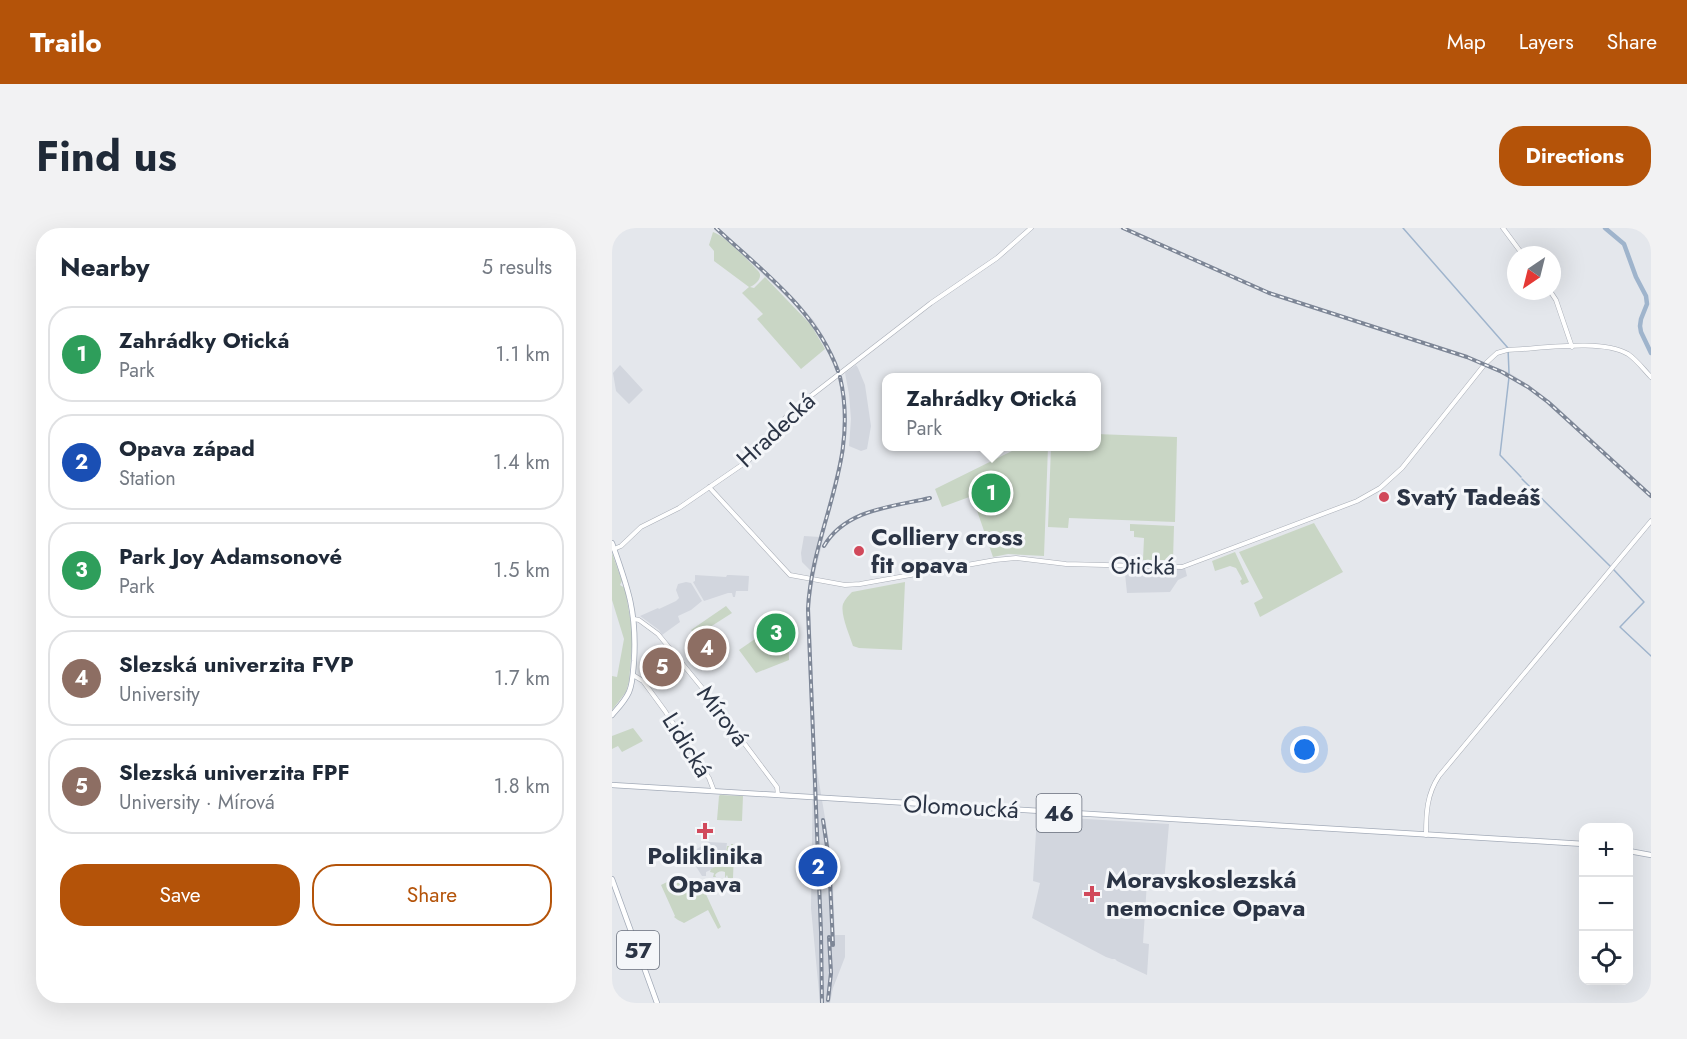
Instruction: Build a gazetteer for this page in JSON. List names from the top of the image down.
{
  "streets": {
    "main road": ["Olomoucká", "46", "57"],
    "street": [
      "Hradecká",
      "Otická",
      "Mírová",
      "Lidická"
    ]
  },
  "crossings": [
    ["Hradecká", "Otická"],
    ["Mírová", "Olomoucká"],
    ["Lidická", "Olomoucká"],
    ["Olomoucká", "46"]
  ],
  "places": {
    "other": ["Svatý Tadeáš", "Colliery cross fit opava"],
    "health": ["Poliklinika Opava", "Moravskoslezská nemocnice Opava"]
  },
  "north": "bottom left",
  "page": {
    "header": "Trailo",
    "nav": ["Map", "Layers", "Share"],
    "title": "Find us",
    "buttons": [
      "Directions",
      ["Save", "Share"]
    ],
    "heading": ["Nearby", "5 results"],
    "list": [
      {
        "mark": "1",
        "name": "Zahrádky Otická",
        "note": "Park",
        "value": "1.1 km"
      },
      {
        "mark": "2",
        "name": "Opava západ",
        "note": "Station",
        "value": "1.4 km"
      },
      {
        "mark": "3",
        "name": "Park Joy Adamsonové",
        "note": "Park",
        "value": "1.5 km"
      },
      {
        "mark": "4",
        "name": "Slezská univerzita FVP",
        "note": "University",
        "value": "1.7 km"
      },
      {
        "mark": "5",
        "name": "Slezská univerzita FPF",
        "note": "University · Mírová",
        "value": "1.8 km"
      }
    ],
    "popup": ["Zahrádky Otická", "Park"],
    "pins": [
      "1",
      "3",
      "4",
      "5",
      "2"
    ],
    "map_buttons": ["+", "−"]
  }
}
